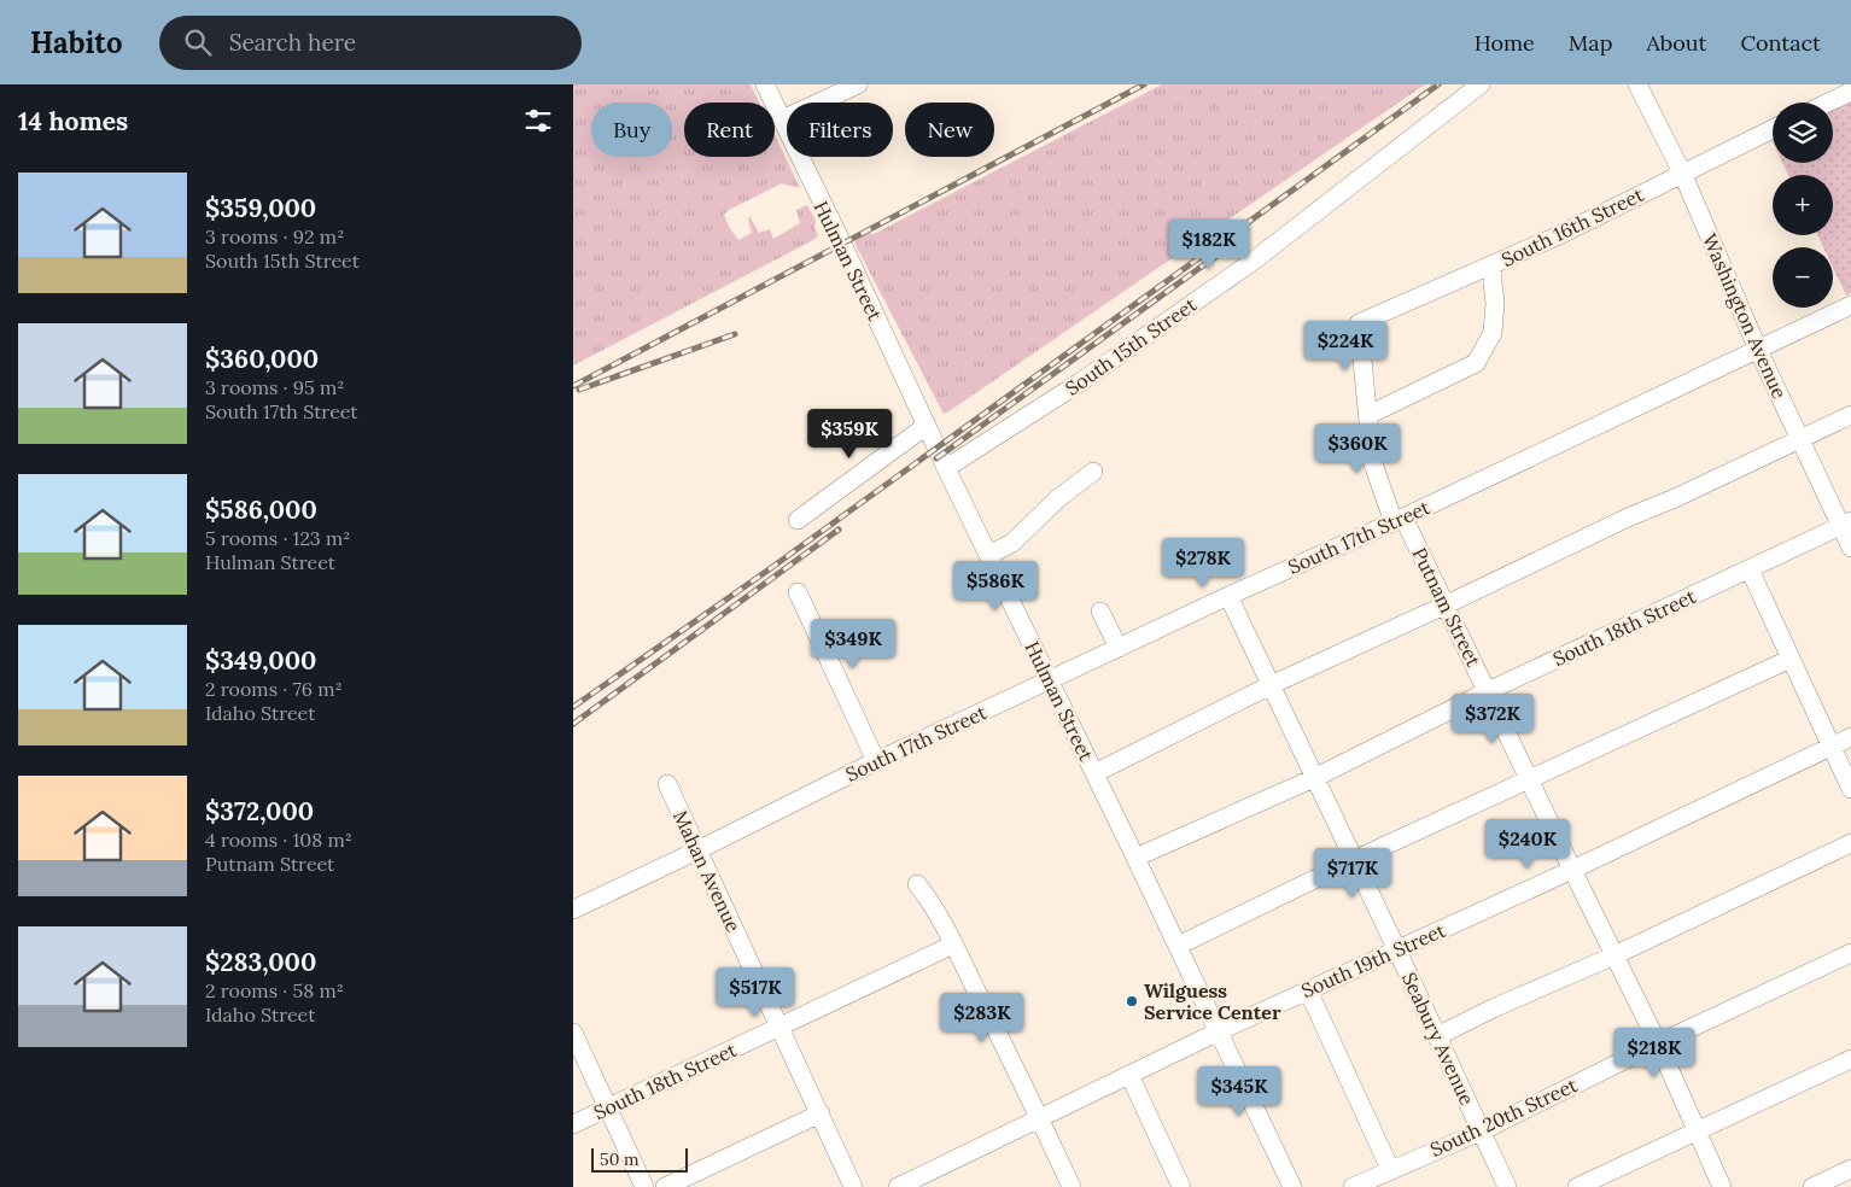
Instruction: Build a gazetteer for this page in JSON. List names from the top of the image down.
{
  "streets": {
    "street": [
      "South 16th Street",
      "Hulman Street",
      "Washington Avenue",
      "South 15th Street",
      "South 17th Street",
      "Putnam Street",
      "South 18th Street",
      "Mahan Avenue",
      "South 19th Street",
      "Seabury Avenue",
      "South 20th Street"
    ]
  },
  "crossings": [
    ["South 16th Street", "Washington Avenue"],
    ["South 16th Street", "Putnam Street"],
    ["Hulman Street", "South 15th Street"],
    ["Hulman Street", "South 17th Street"],
    ["Hulman Street", "South 18th Street"],
    ["Hulman Street", "South 19th Street"],
    ["Washington Avenue", "South 17th Street"],
    ["Washington Avenue", "South 18th Street"],
    ["South 17th Street", "Putnam Street"],
    ["South 17th Street", "Mahan Avenue"],
    ["South 17th Street", "Seabury Avenue"],
    ["Putnam Street", "South 18th Street"],
    ["Putnam Street", "South 19th Street"],
    ["Putnam Street", "South 20th Street"],
    ["South 18th Street", "Mahan Avenue"],
    ["South 18th Street", "Seabury Avenue"],
    ["South 19th Street", "Seabury Avenue"],
    ["Seabury Avenue", "South 20th Street"]
  ],
  "places": ["Wilguess Service Center"],
  "scale_bar": "50 m",
  "page": {
    "header": "Habito",
    "search": "Search here",
    "nav": [
      "Home",
      "Map",
      "About",
      "Contact"
    ],
    "heading": "14 homes",
    "map_buttons": ["+", "−"],
    "chip": [
      "Buy",
      "Rent",
      "Filters",
      "New"
    ],
    "list": [
      {
        "name": "$359,000",
        "note": "3 rooms · 92 m² · South 15th Street"
      },
      {
        "name": "$360,000",
        "note": "3 rooms · 95 m² · South 17th Street"
      },
      {
        "name": "$586,000",
        "note": "5 rooms · 123 m² · Hulman Street"
      },
      {
        "name": "$349,000",
        "note": "2 rooms · 76 m² · Idaho Street"
      },
      {
        "name": "$372,000",
        "note": "4 rooms · 108 m² · Putnam Street"
      },
      {
        "name": "$283,000",
        "note": "2 rooms · 58 m² · Idaho Street"
      }
    ],
    "price": [
      "$182K",
      "$224K",
      "$359K",
      "$360K",
      "$278K",
      "$586K",
      "$349K",
      "$372K",
      "$240K",
      "$717K",
      "$517K",
      "$283K",
      "$218K",
      "$345K"
    ],
    "scale": "50 m"
  }
}
